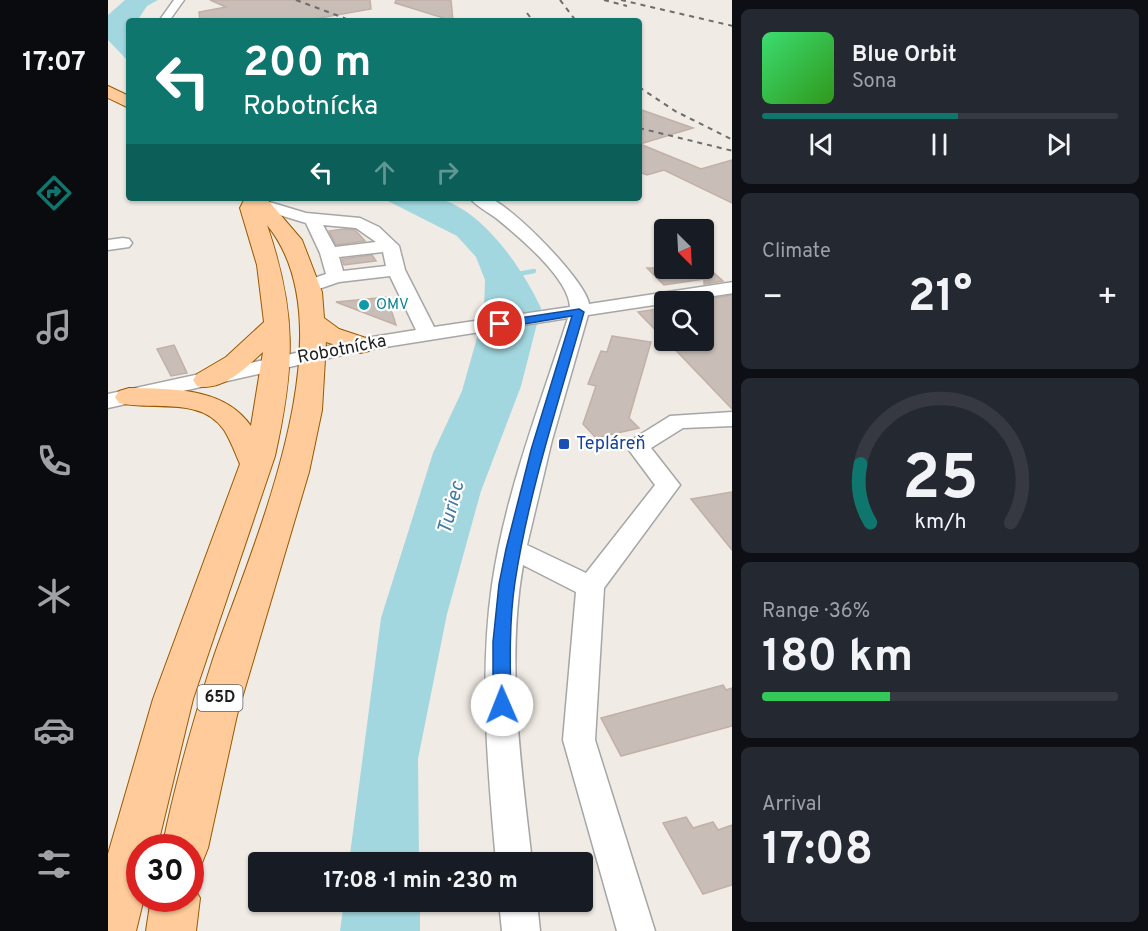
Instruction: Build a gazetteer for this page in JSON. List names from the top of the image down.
{
  "streets": {
    "main road": ["65D"],
    "street": ["Robotnícka"]
  },
  "crossings": [
    ["Robotnícka", "65D"]
  ],
  "water": ["Turiec"],
  "places": {
    "other": ["OMV"],
    "transit": ["Tepláreň"]
  },
  "north": "bottom right",
  "page": {
    "tabs": "17:07",
    "turn": ["200 m", "Robotnícka"],
    "song": ["Blue Orbit", "Sona"],
    "tile": [
      "Climate",
      ["Range · 36%", "180 km"],
      ["Arrival", "17:08"]
    ],
    "heat": ["−", "21°", "+"],
    "limit": "30",
    "trip": "17:08 · 1 min · 230 m",
    "gauge": ["25", "km/h"]
  }
}
